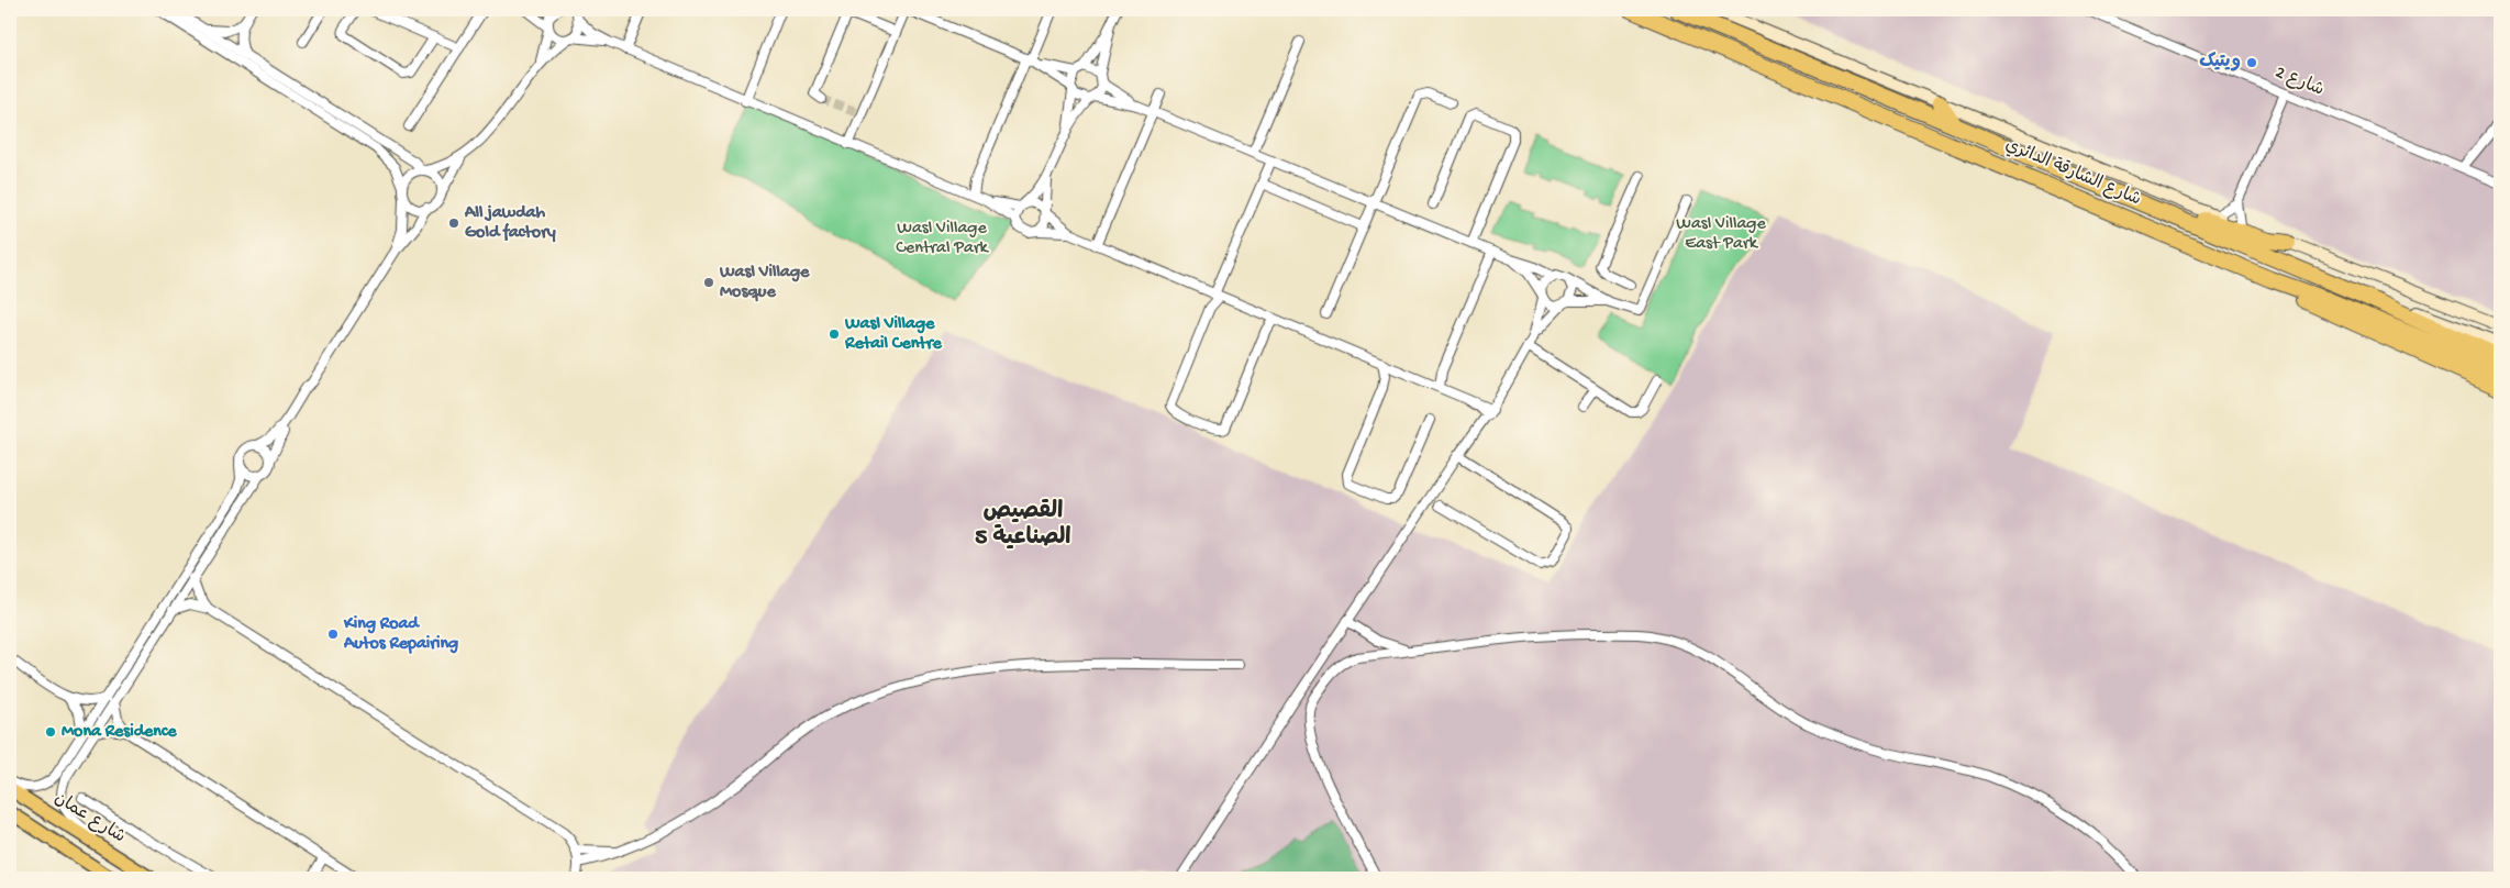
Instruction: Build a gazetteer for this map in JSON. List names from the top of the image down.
{
  "streets": {
    "highway": ["شارع الشارقة الدائري"],
    "main road": ["شارع عمان"],
    "street": ["شارع 2"]
  },
  "districts": ["القصيص الصناعية 5"],
  "parks": ["Wasl Village East Park", "Wasl Village Central Park"],
  "places": [
    "ویتیک",
    "All jawdah Gold factory",
    "Wasl Village Mosque",
    "Wasl Village Retail Centre",
    "King Road Autos Repairing",
    "Mona Residence"
  ]
}
